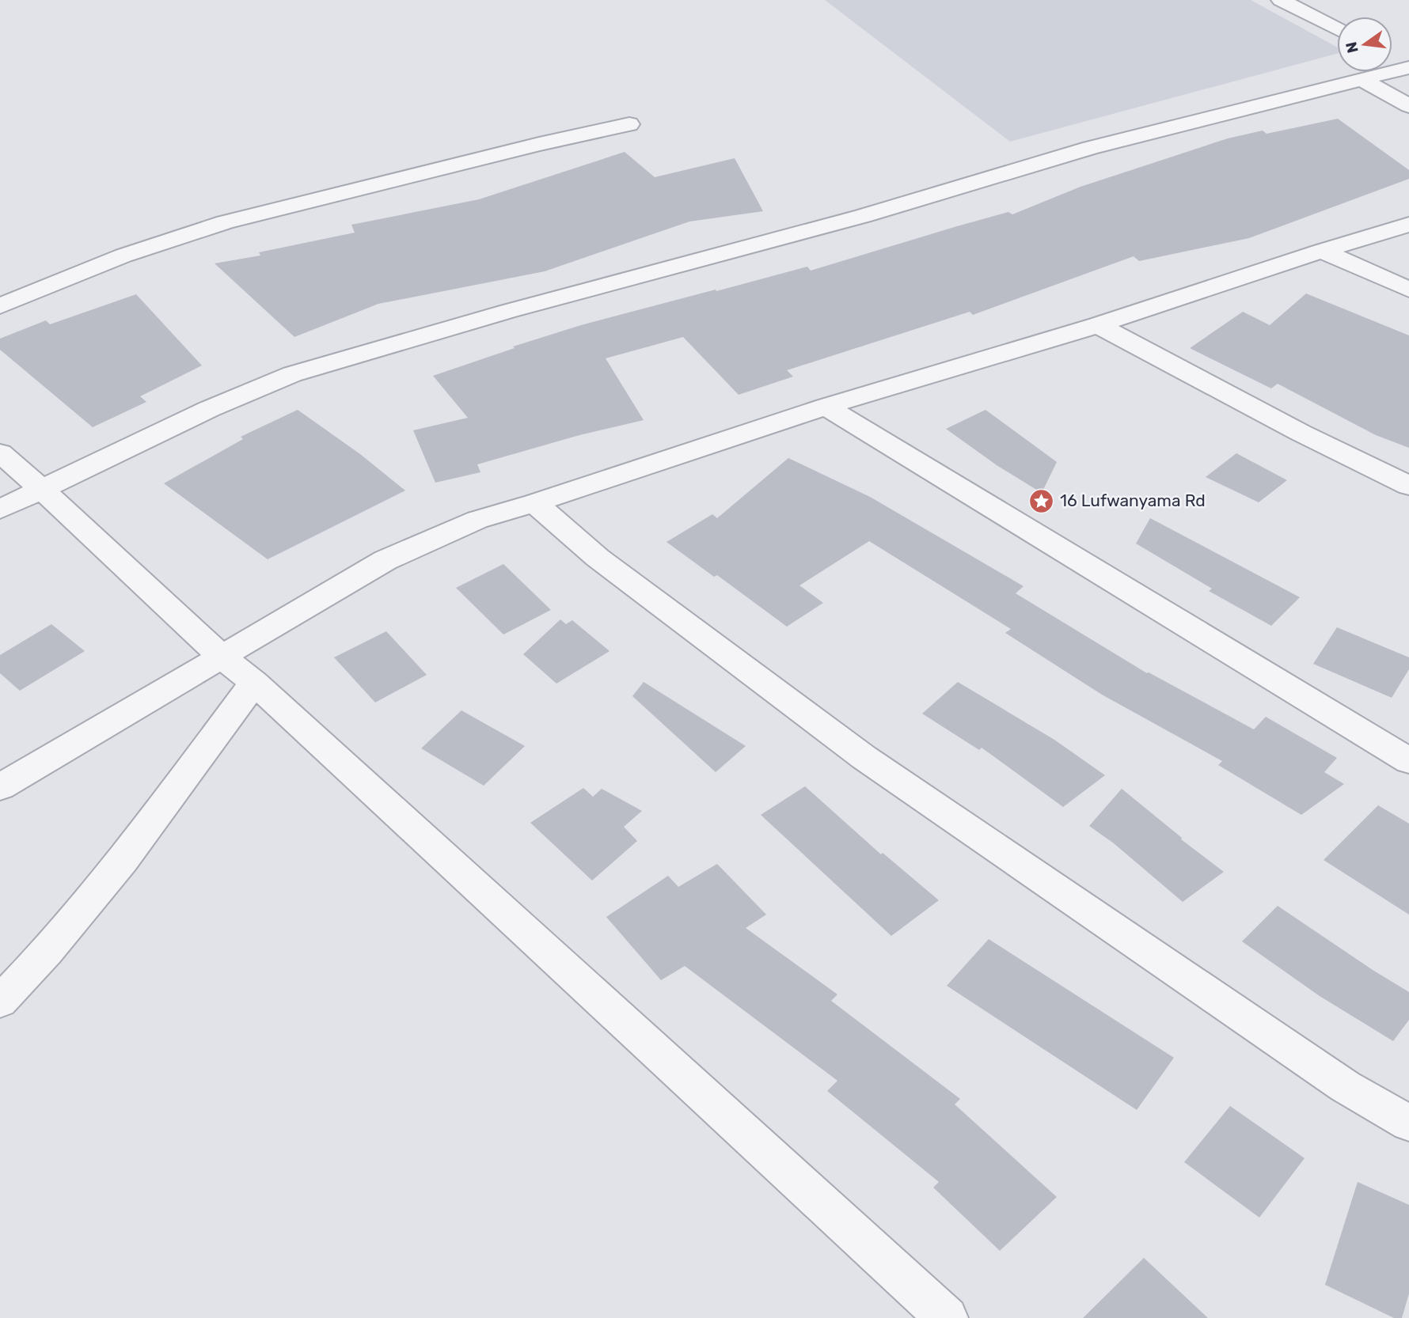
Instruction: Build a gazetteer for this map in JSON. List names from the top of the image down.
{
  "places": {
    "place": ["16 Lufwanyama Rd"]
  },
  "north": "left"
}
